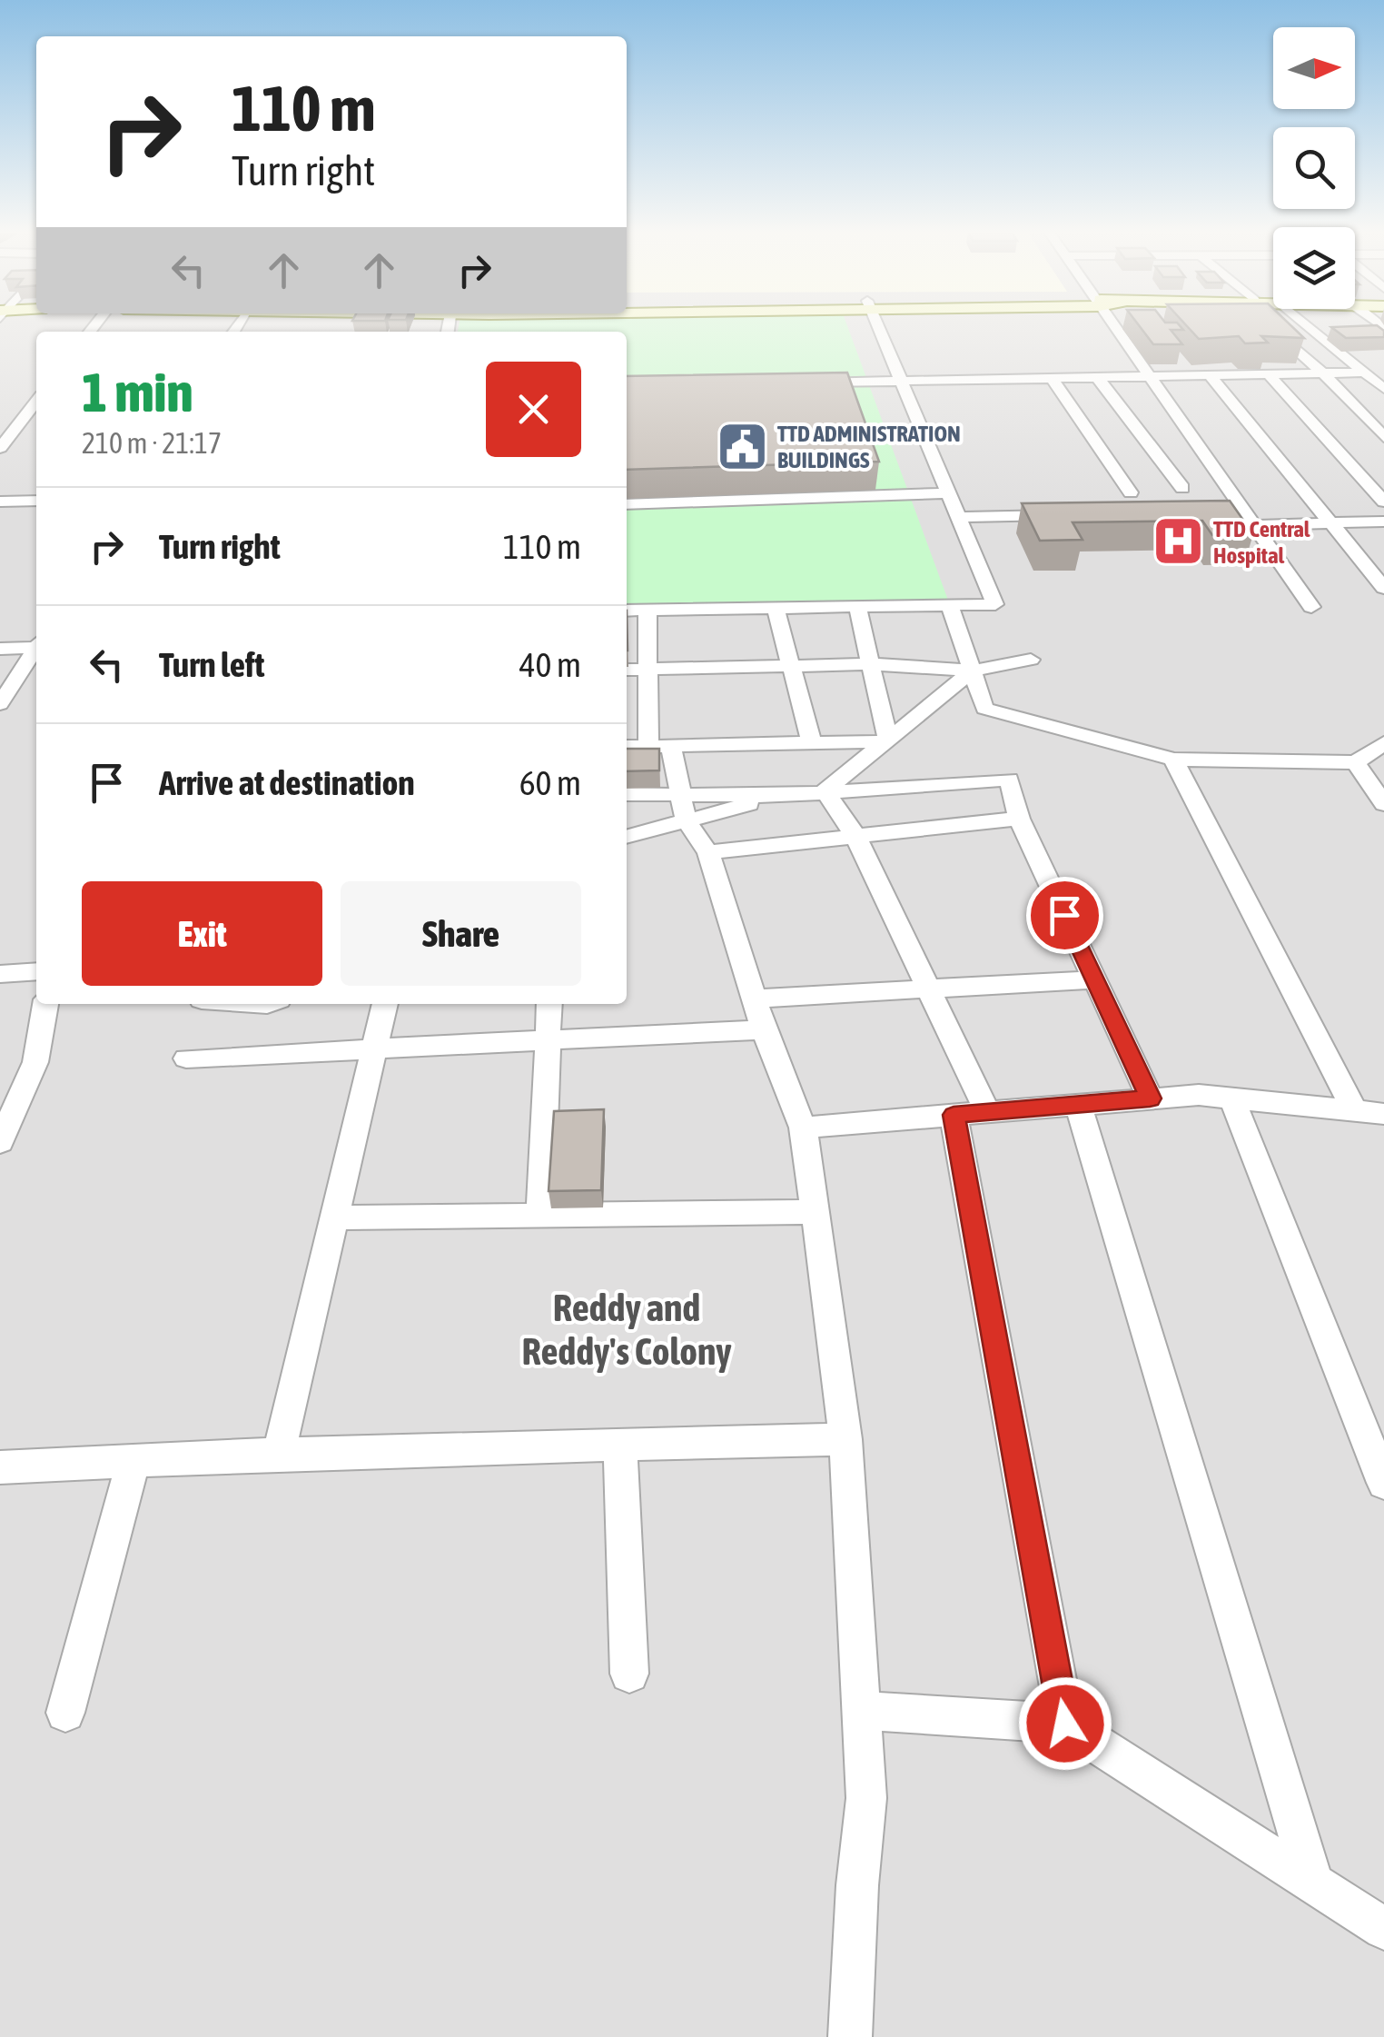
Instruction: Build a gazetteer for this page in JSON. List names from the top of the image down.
{
  "districts": ["Reddy and Reddy's Colony"],
  "places": {
    "public building": ["TTD ADMINISTRATION BUILDINGS"],
    "hospital": ["TTD Central Hospital"]
  },
  "north": "right",
  "page": {
    "turn": ["110 m", "Turn right"],
    "heading": ["1 min", "210 m · 21:17"],
    "list": [
      {
        "name": "Turn right",
        "value": "110 m"
      },
      {
        "name": "Turn left",
        "value": "40 m"
      },
      {
        "name": "Arrive at destination",
        "value": "60 m"
      }
    ],
    "buttons": ["Exit", "Share"]
  }
}
